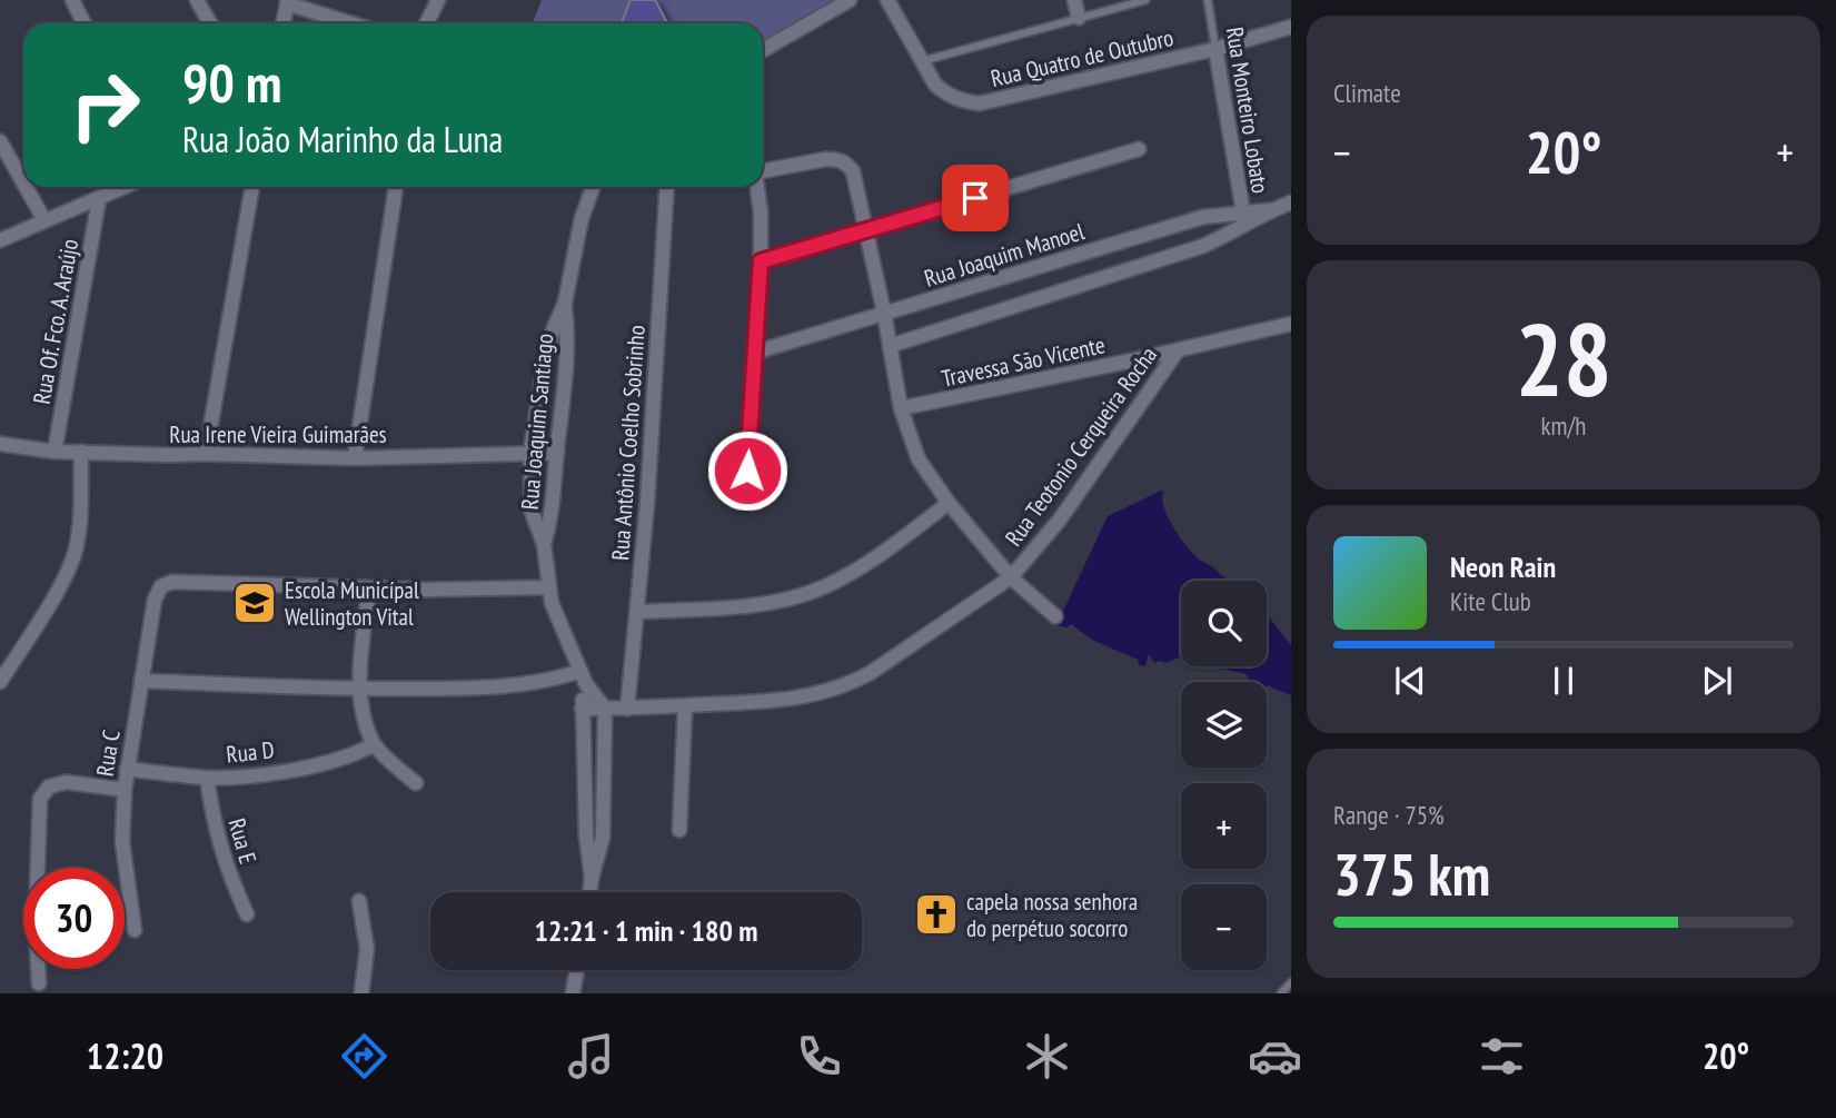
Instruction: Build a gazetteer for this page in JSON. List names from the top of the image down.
{
  "streets": {
    "street": [
      "Rua Quatro de Outubro",
      "Rua Monteiro Lobato",
      "Rua Joaquim Manoel",
      "Rua Of. Fco. A. Araújo",
      "Travessa São Vicente",
      "Rua Joaquim Santiago",
      "Rua Irene Vieira Guimarães",
      "Rua Antônio Coelho Sobrinho",
      "Rua Teotonio Cerqueira Rocha",
      "Rua D",
      "Rua C",
      "Rua E"
    ]
  },
  "crossings": [
    ["Rua Quatro de Outubro", "Rua Monteiro Lobato"],
    ["Rua Monteiro Lobato", "Rua Joaquim Manoel"],
    ["Rua Of. Fco. A. Araújo", "Rua Irene Vieira Guimarães"],
    ["Travessa São Vicente", "Rua Teotonio Cerqueira Rocha"],
    ["Rua Joaquim Santiago", "Rua Irene Vieira Guimarães"],
    ["Rua Joaquim Santiago", "Rua Teotonio Cerqueira Rocha"],
    ["Rua Antônio Coelho Sobrinho", "Rua Teotonio Cerqueira Rocha"],
    ["Rua D", "Rua C"],
    ["Rua D", "Rua E"]
  ],
  "places": {
    "school or university": ["Escola Municípal Wellington Vital"],
    "church": ["capela nossa senhora do perpétuo socorro"]
  },
  "page": {
    "tile": [
      "Climate",
      ["28", "km/h"],
      ["Range · 75%", "375 km"]
    ],
    "turn": ["90 m", "Rua João Marinho da Luna"],
    "heat": ["−", "20°", "+"],
    "song": ["Neon Rain", "Kite Club"],
    "map_buttons": ["+", "−"],
    "limit": "30",
    "trip": "12:21 · 1 min · 180 m",
    "tabs": ["12:20", "20°"]
  }
}
